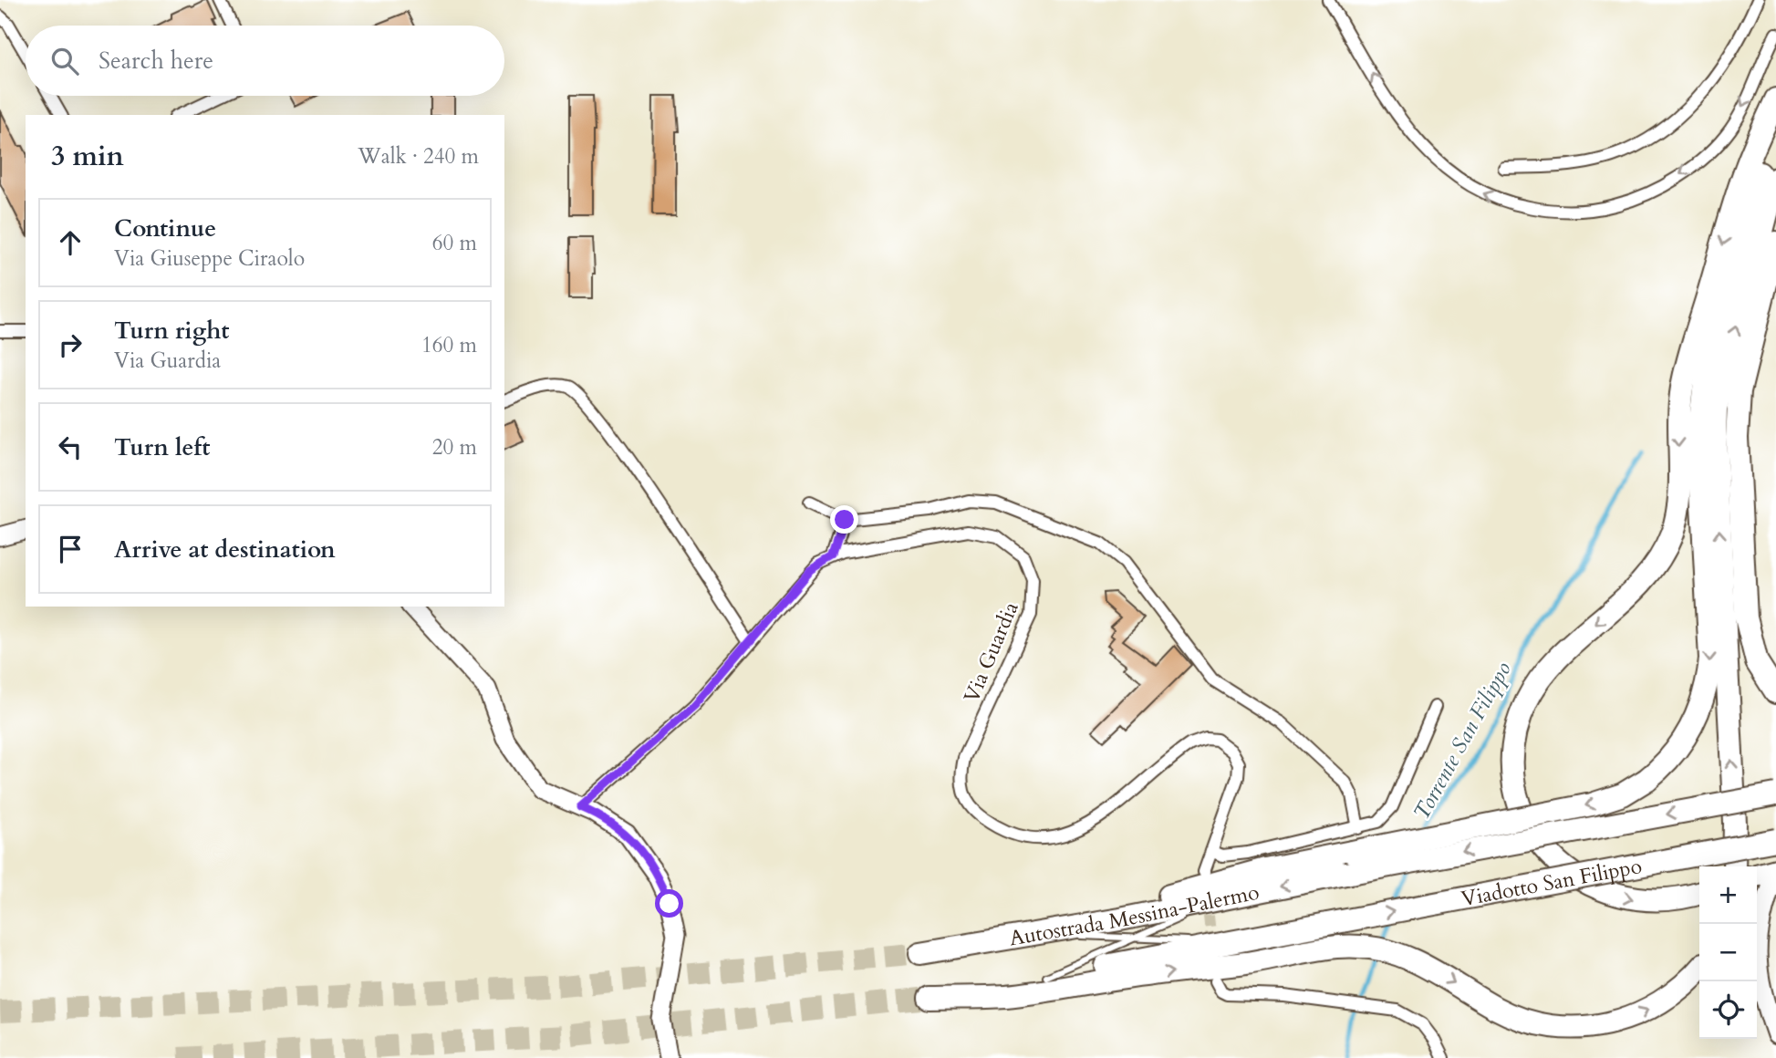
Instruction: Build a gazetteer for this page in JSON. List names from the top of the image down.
{
  "streets": {
    "highway": ["Viadotto San Filippo", "Autostrada Messina-Palermo"],
    "street": ["Via Guardia"]
  },
  "one_way": ["Viadotto San Filippo", "Autostrada Messina-Palermo"],
  "water": ["Torrente San Filippo"],
  "page": {
    "search": "Search here",
    "heading": ["3 min", "Walk · 240 m"],
    "list": [
      ["Continue", "Via Giuseppe Ciraolo", "60 m"],
      ["Turn right", "Via Guardia", "160 m"],
      ["Turn left", "20 m"],
      "Arrive at destination"
    ],
    "map_buttons": ["+", "−"]
  }
}
